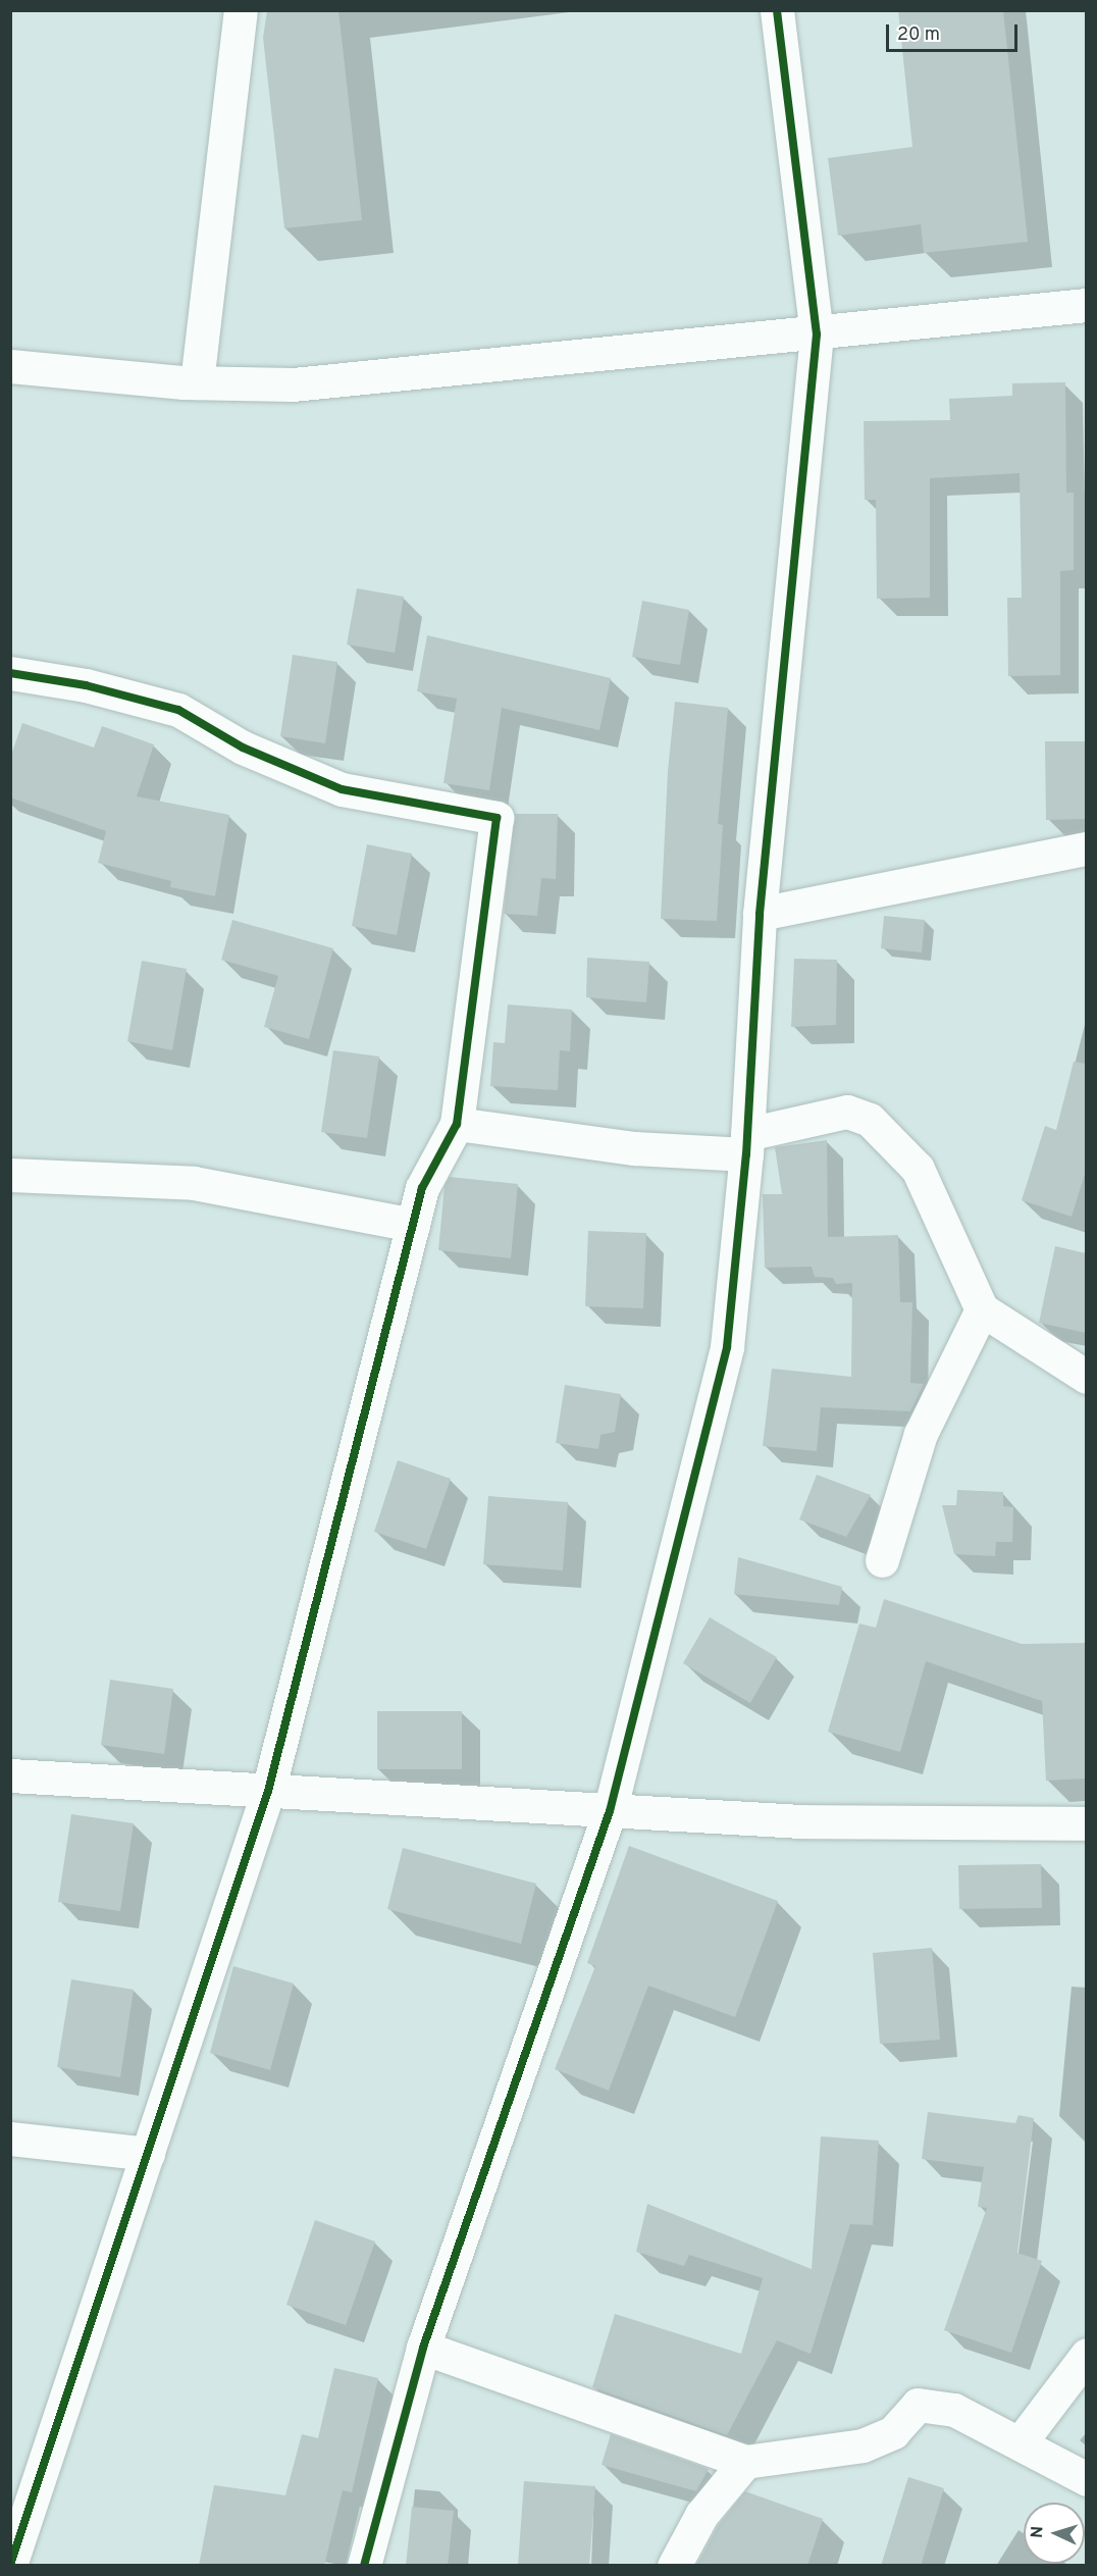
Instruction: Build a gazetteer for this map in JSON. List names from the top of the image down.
{
  "scale_bar": "20 m",
  "north": "left"
}
